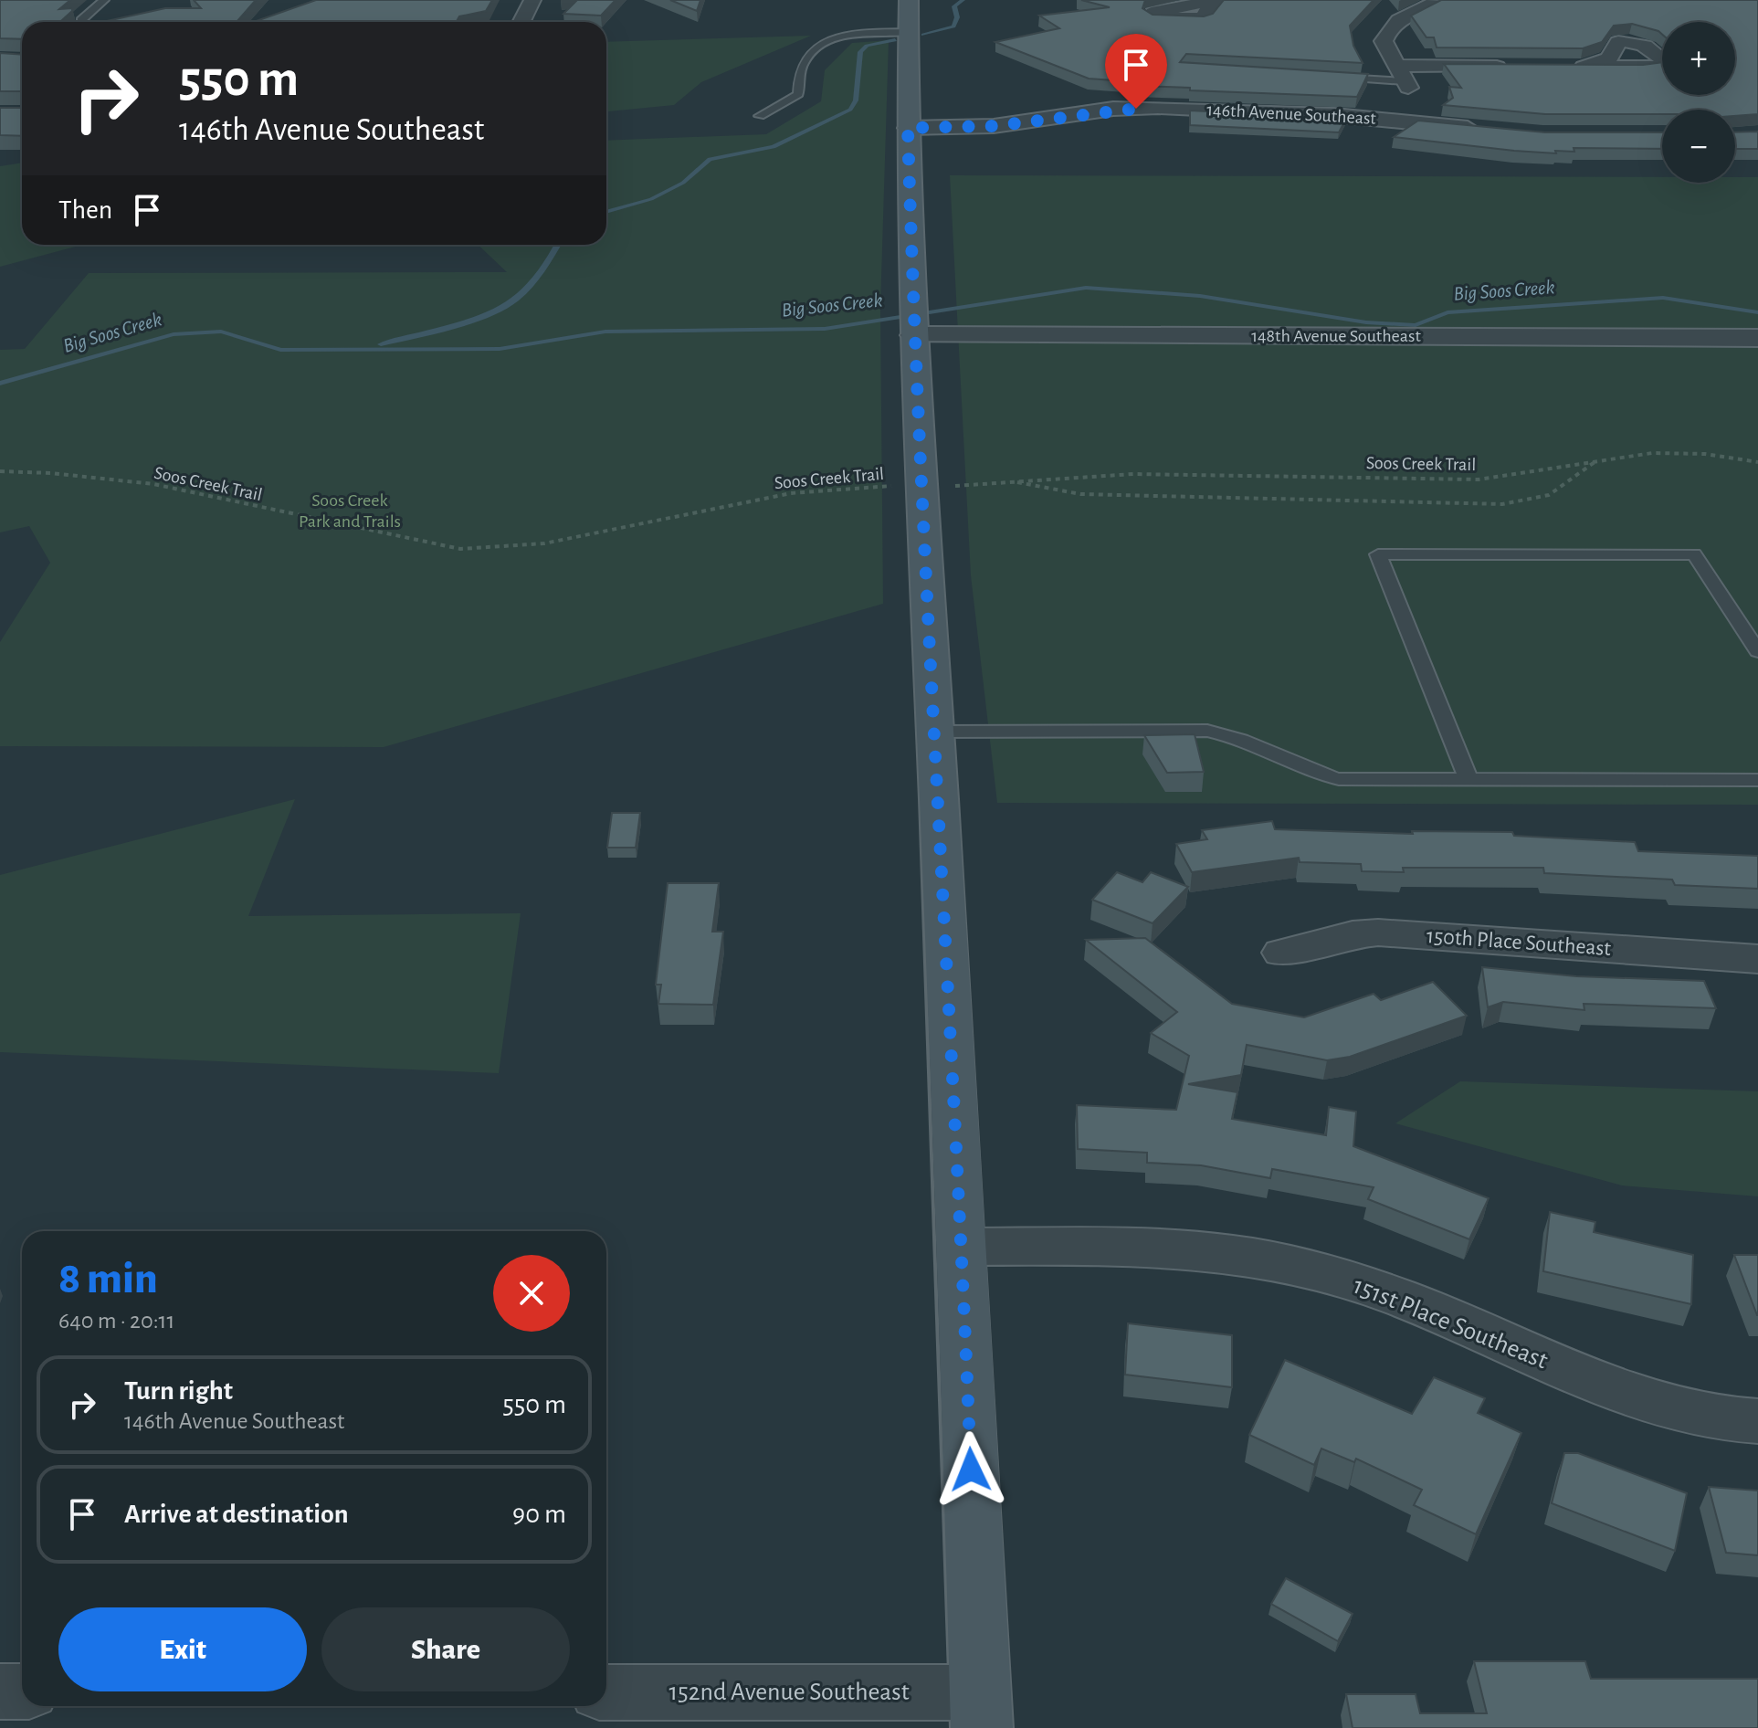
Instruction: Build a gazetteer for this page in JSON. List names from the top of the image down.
{
  "streets": {
    "street": [
      "146th Avenue Southeast",
      "148th Avenue Southeast",
      "150th Place Southeast",
      "151st Place Southeast",
      "152nd Avenue Southeast"
    ],
    "path": ["Soos Creek Trail"]
  },
  "water": ["Big Soos Creek"],
  "parks": ["Soos Creek Park and Trails"],
  "page": {
    "map_buttons": ["+", "−"],
    "turn": ["550 m", "146th Avenue Southeast"],
    "then": "Then",
    "heading": ["8 min", "640 m · 20:11"],
    "list": [
      {
        "name": "Turn right",
        "note": "146th Avenue Southeast",
        "value": "550 m"
      },
      {
        "name": "Arrive at destination",
        "value": "90 m"
      }
    ],
    "buttons": ["Exit", "Share"]
  }
}
